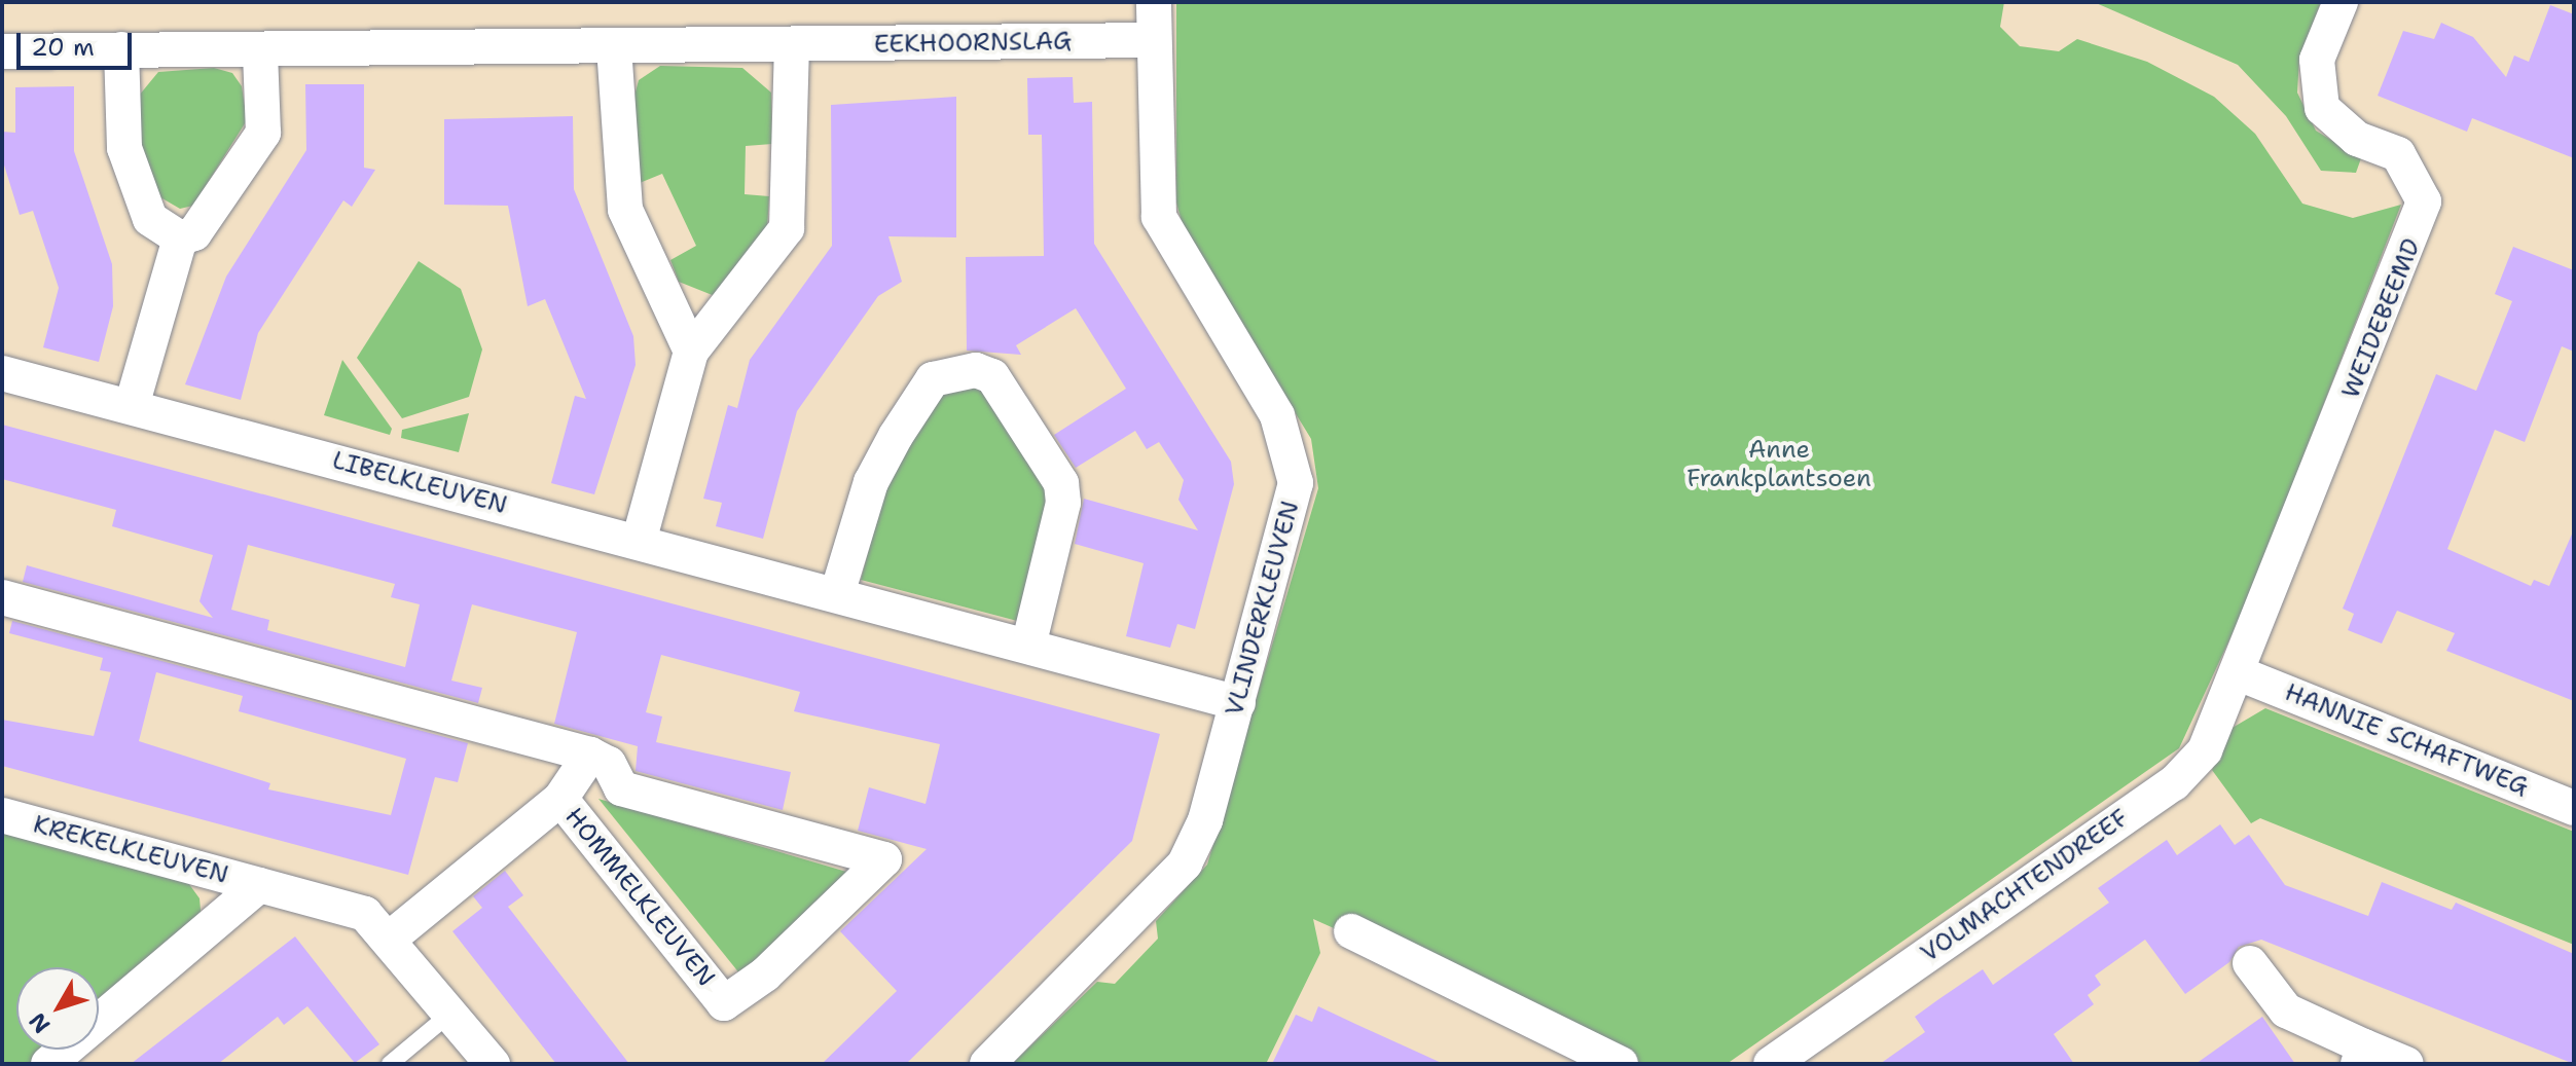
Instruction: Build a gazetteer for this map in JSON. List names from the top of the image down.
{
  "streets": {
    "street": [
      "EEKHOORNSLAG",
      "WEIDEBEEMD",
      "LIBELKLEUVEN",
      "VLINDERKLEUVEN",
      "HANNIE SCHAFTWEG",
      "KREKELKLEUVEN",
      "VOLMACHTENDREEF",
      "HOMMELKLEUVEN"
    ]
  },
  "crossings": [
    ["EEKHOORNSLAG", "VLINDERKLEUVEN"],
    ["WEIDEBEEMD", "HANNIE SCHAFTWEG"],
    ["WEIDEBEEMD", "VOLMACHTENDREEF"],
    ["LIBELKLEUVEN", "VLINDERKLEUVEN"],
    ["HANNIE SCHAFTWEG", "VOLMACHTENDREEF"]
  ],
  "parks": ["Anne Frankplantsoen"],
  "scale_bar": "20 m",
  "north": "bottom left"
}
